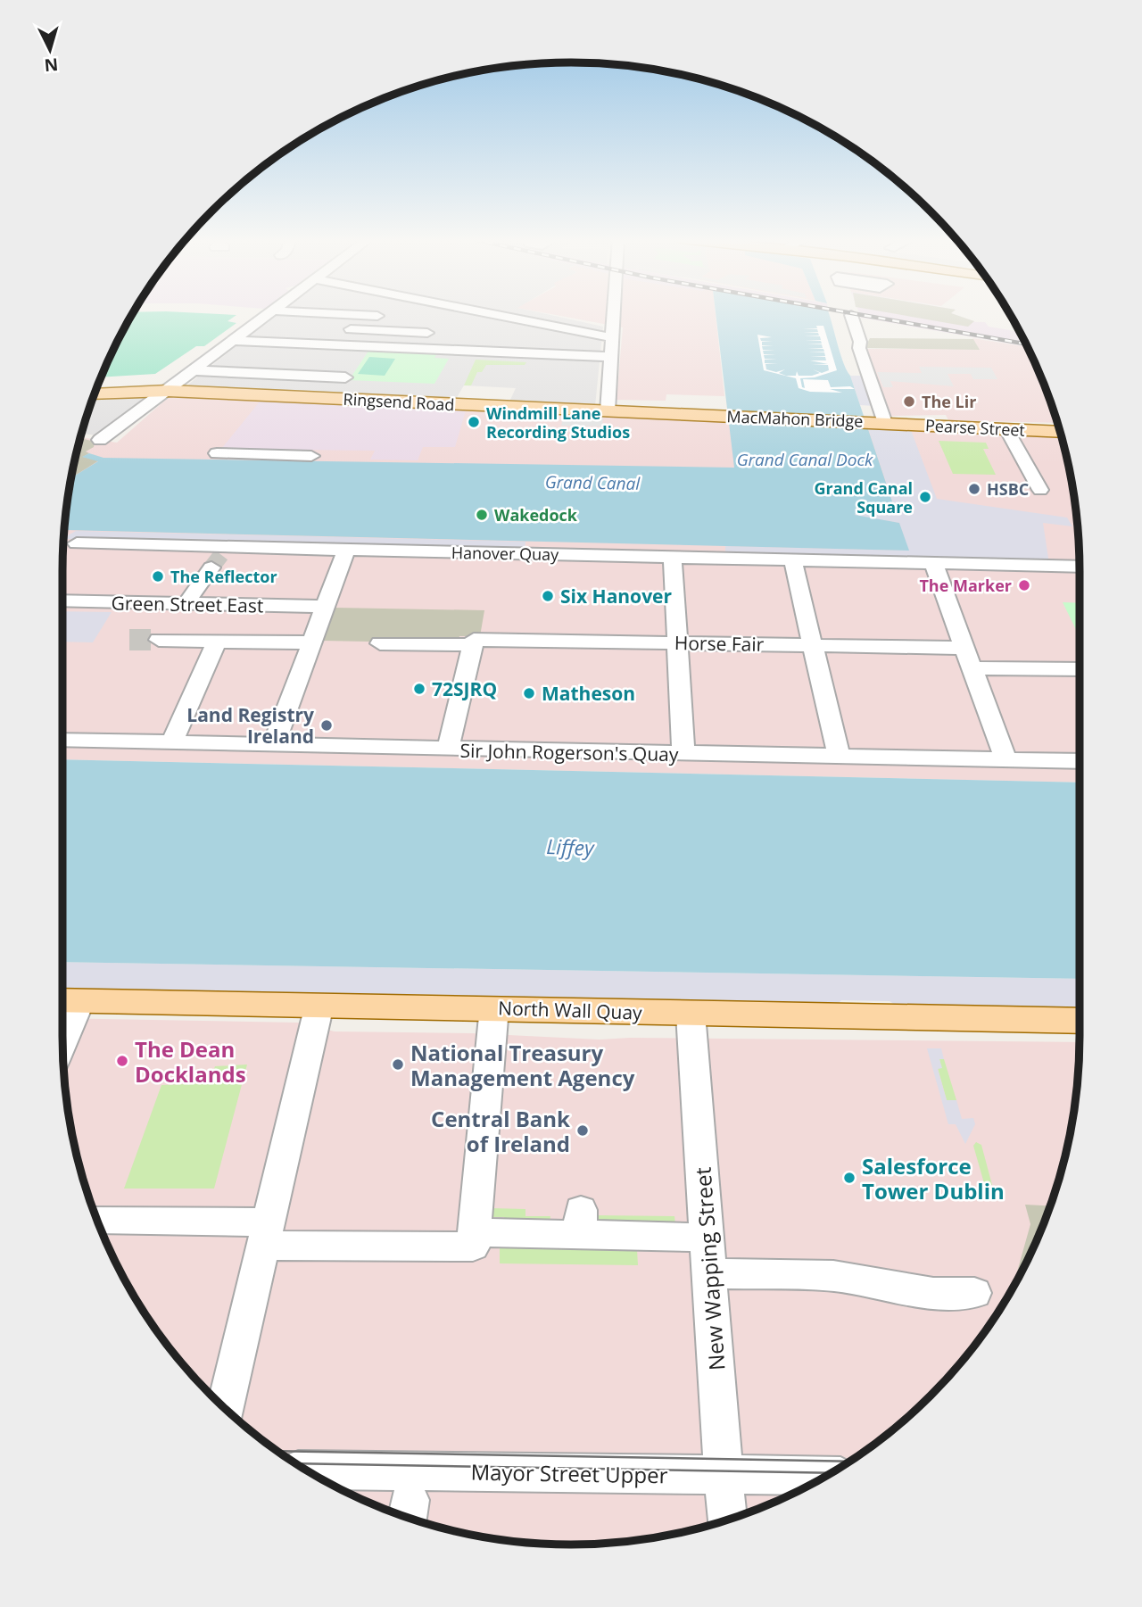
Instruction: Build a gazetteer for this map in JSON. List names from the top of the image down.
{
  "streets": {
    "main road": [
      "Ringsend Road",
      "MacMahon Bridge",
      "Pearse Street",
      "North Wall Quay"
    ],
    "street": [
      "Hanover Quay",
      "Green Street East",
      "Horse Fair",
      "Sir John Rogerson's Quay",
      "New Wapping Street",
      "Mayor Street Upper"
    ]
  },
  "crossings": [
    ["Ringsend Road", "MacMahon Bridge"],
    ["MacMahon Bridge", "Pearse Street"],
    ["North Wall Quay", "New Wapping Street"],
    ["New Wapping Street", "Mayor Street Upper"]
  ],
  "water": ["Grand Canal Dock", "Grand Canal", "Liffey"],
  "places": [
    "The Lir",
    "Windmill Lane Recording Studios",
    "HSBC",
    "Grand Canal Square",
    "Wakedock",
    "The Reflector",
    "The Marker",
    "Six Hanover",
    "72SJRQ",
    "Matheson",
    "Land Registry Ireland",
    "The Dean Docklands",
    "National Treasury Management Agency",
    "Central Bank of Ireland",
    "Salesforce Tower Dublin"
  ],
  "north": "bottom"
}
